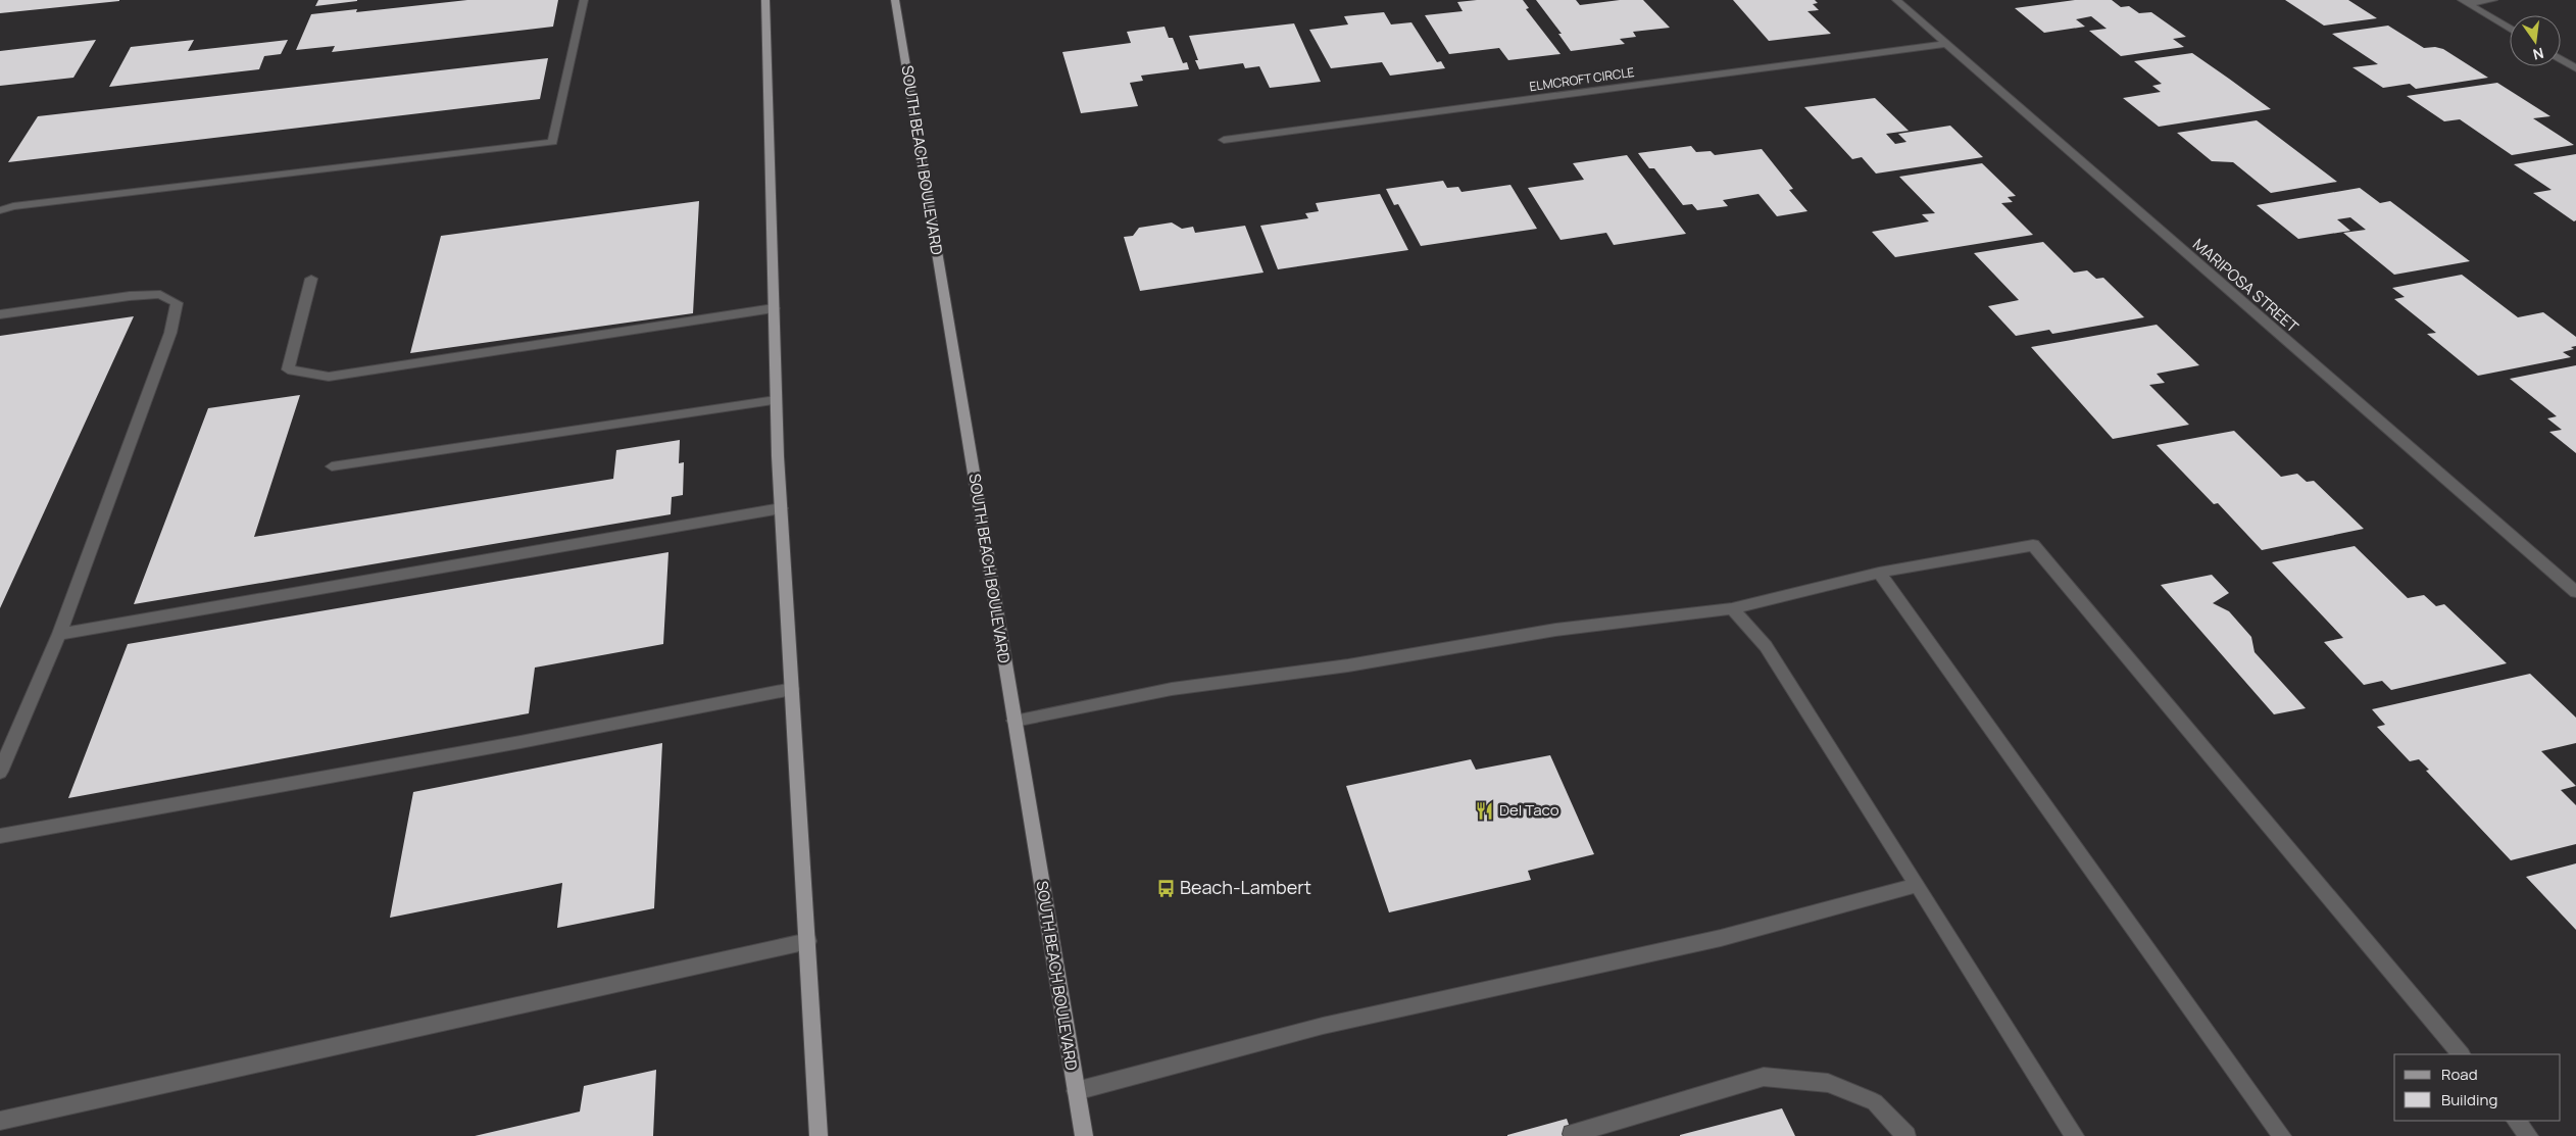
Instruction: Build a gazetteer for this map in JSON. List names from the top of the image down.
{
  "streets": {
    "main road": ["SOUTH BEACH BOULEVARD"],
    "street": ["ELMCROFT CIRCLE", "MARIPOSA STREET"]
  },
  "crossings": [
    ["ELMCROFT CIRCLE", "MARIPOSA STREET"]
  ],
  "places": {
    "restaurant": ["Del Taco"],
    "bus stop": ["Beach-Lambert"]
  },
  "legend": ["Road", "Building"],
  "north": "bottom"
}
